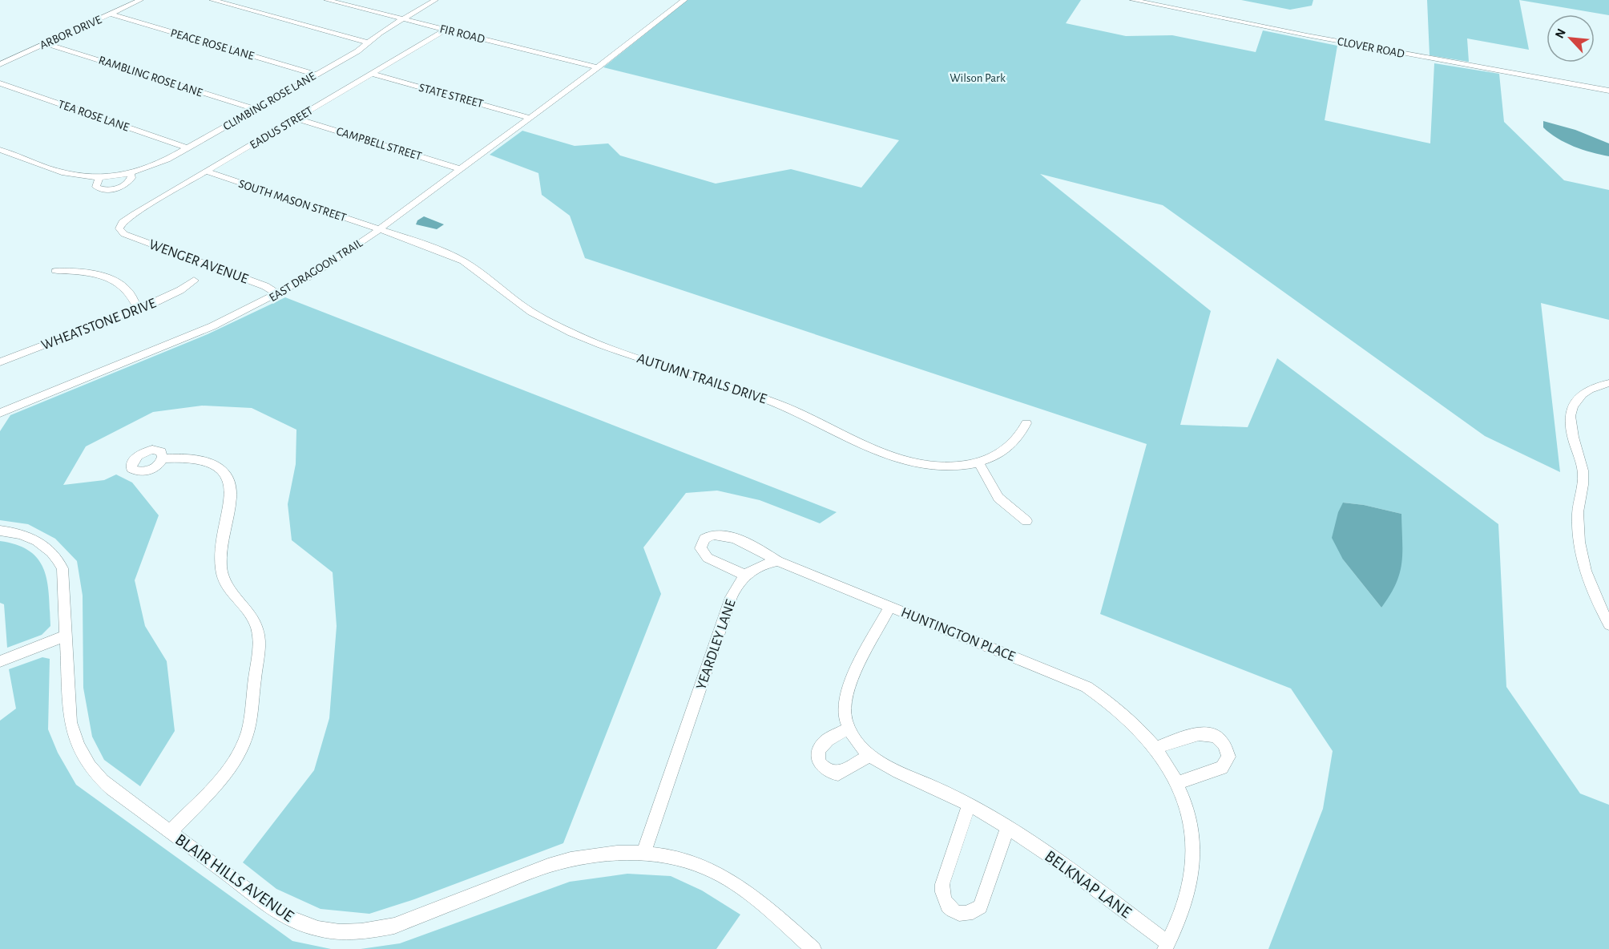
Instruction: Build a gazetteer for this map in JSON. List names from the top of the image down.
{
  "streets": {
    "street": [
      "ARBOR DRIVE",
      "FIR ROAD",
      "PEACE ROSE LANE",
      "CLOVER ROAD",
      "RAMBLING ROSE LANE",
      "STATE STREET",
      "CLIMBING ROSE LANE",
      "TEA ROSE LANE",
      "EADUS STREET",
      "CAMPBELL STREET",
      "SOUTH MASON STREET",
      "WENGER AVENUE",
      "EAST DRAGOON TRAIL",
      "WHEATSTONE DRIVE",
      "AUTUMN TRAILS DRIVE",
      "HUNTINGTON PLACE",
      "YEARDLEY LANE",
      "BLAIR HILLS AVENUE",
      "BELKNAP LANE"
    ]
  },
  "crossings": [
    ["ARBOR DRIVE", "PEACE ROSE LANE"],
    ["ARBOR DRIVE", "RAMBLING ROSE LANE"],
    ["FIR ROAD", "CLIMBING ROSE LANE"],
    ["FIR ROAD", "EADUS STREET"],
    ["FIR ROAD", "EAST DRAGOON TRAIL"],
    ["PEACE ROSE LANE", "CLIMBING ROSE LANE"],
    ["RAMBLING ROSE LANE", "CLIMBING ROSE LANE"],
    ["STATE STREET", "EADUS STREET"],
    ["STATE STREET", "EAST DRAGOON TRAIL"],
    ["CLIMBING ROSE LANE", "TEA ROSE LANE"],
    ["EADUS STREET", "CAMPBELL STREET"],
    ["EADUS STREET", "SOUTH MASON STREET"],
    ["EADUS STREET", "WENGER AVENUE"],
    ["CAMPBELL STREET", "EAST DRAGOON TRAIL"],
    ["SOUTH MASON STREET", "EAST DRAGOON TRAIL"],
    ["SOUTH MASON STREET", "AUTUMN TRAILS DRIVE"],
    ["WENGER AVENUE", "EAST DRAGOON TRAIL"],
    ["EAST DRAGOON TRAIL", "AUTUMN TRAILS DRIVE"],
    ["HUNTINGTON PLACE", "BELKNAP LANE"],
    ["YEARDLEY LANE", "BLAIR HILLS AVENUE"]
  ],
  "parks": ["Wilson Park"],
  "north": "top left"
}
